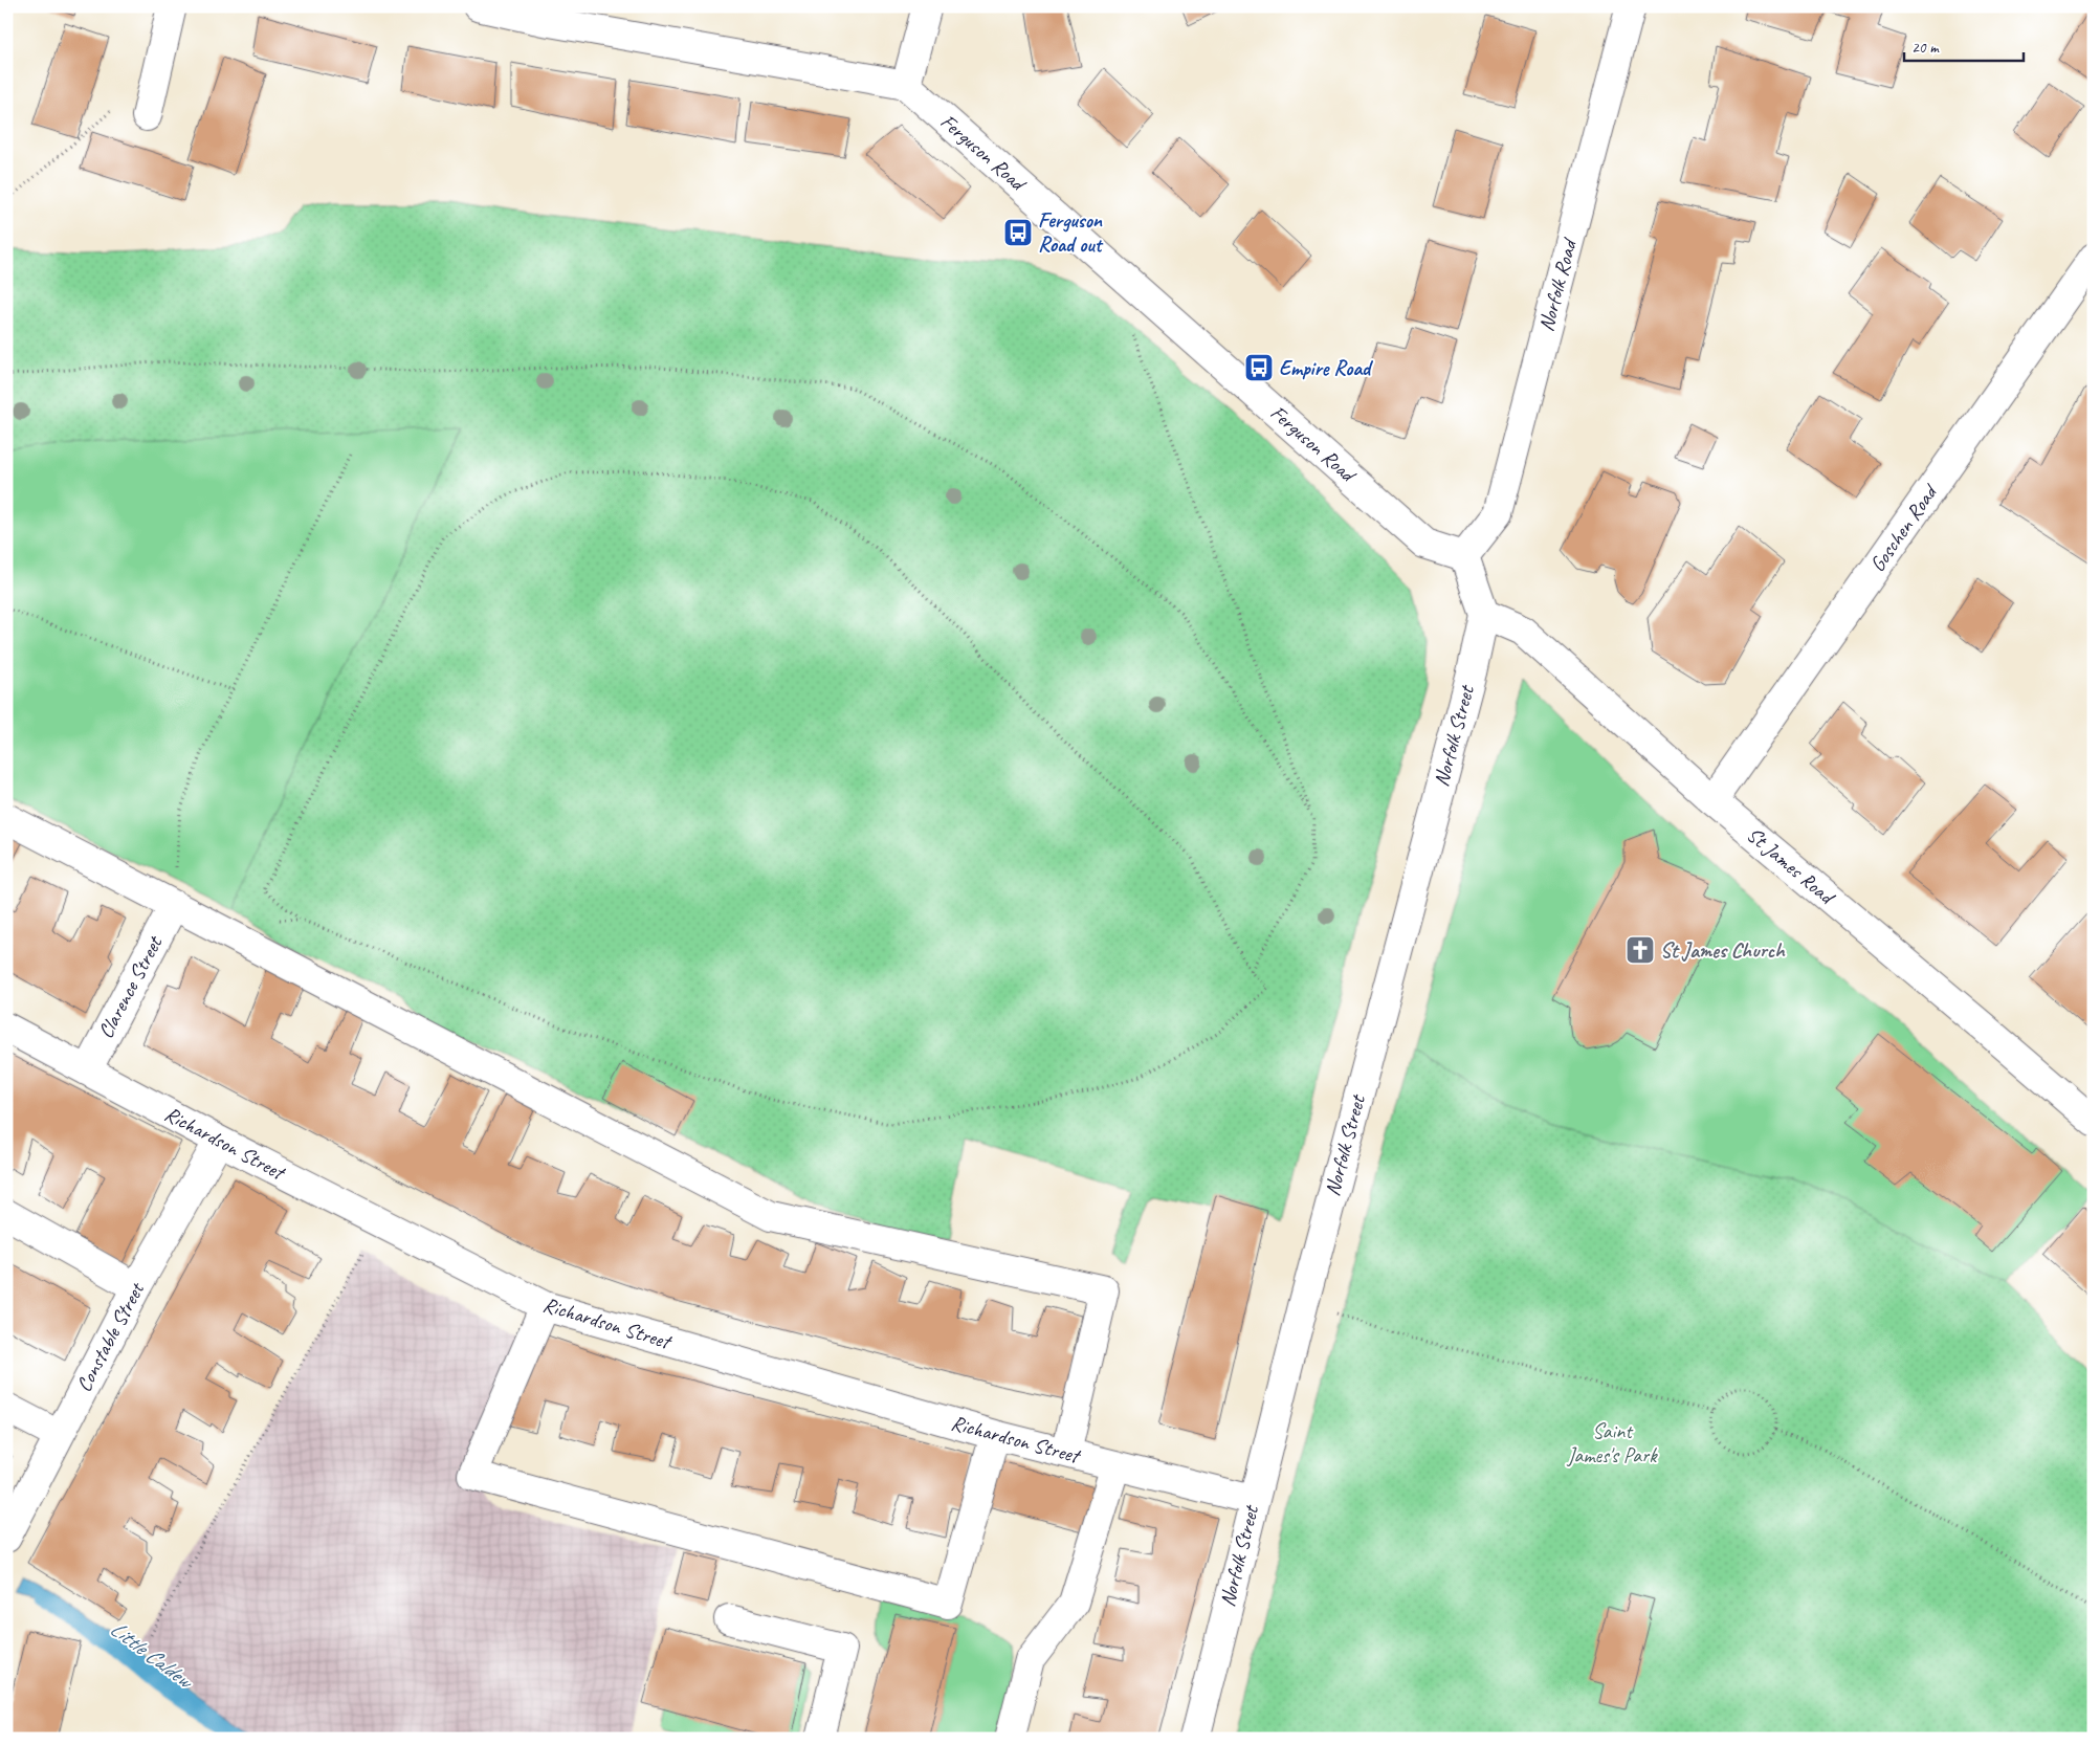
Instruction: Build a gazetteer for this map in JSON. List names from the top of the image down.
{
  "streets": {
    "street": [
      "Ferguson Road",
      "Norfolk Road",
      "Goschen Road",
      "Norfolk Street",
      "St James Road",
      "Clarence Street",
      "Richardson Street",
      "Constable Street"
    ]
  },
  "crossings": [
    ["Ferguson Road", "Norfolk Road"],
    ["Goschen Road", "St James Road"],
    ["Norfolk Street", "St James Road"],
    ["Norfolk Street", "Richardson Street"],
    ["Clarence Street", "Richardson Street"],
    ["Richardson Street", "Constable Street"]
  ],
  "water": ["Little Caldew"],
  "parks": ["Saint James's Park"],
  "places": {
    "bus stop": ["Ferguson Road out", "Empire Road"],
    "church": ["St James Church"]
  },
  "scale_bar": "20 m"
}
